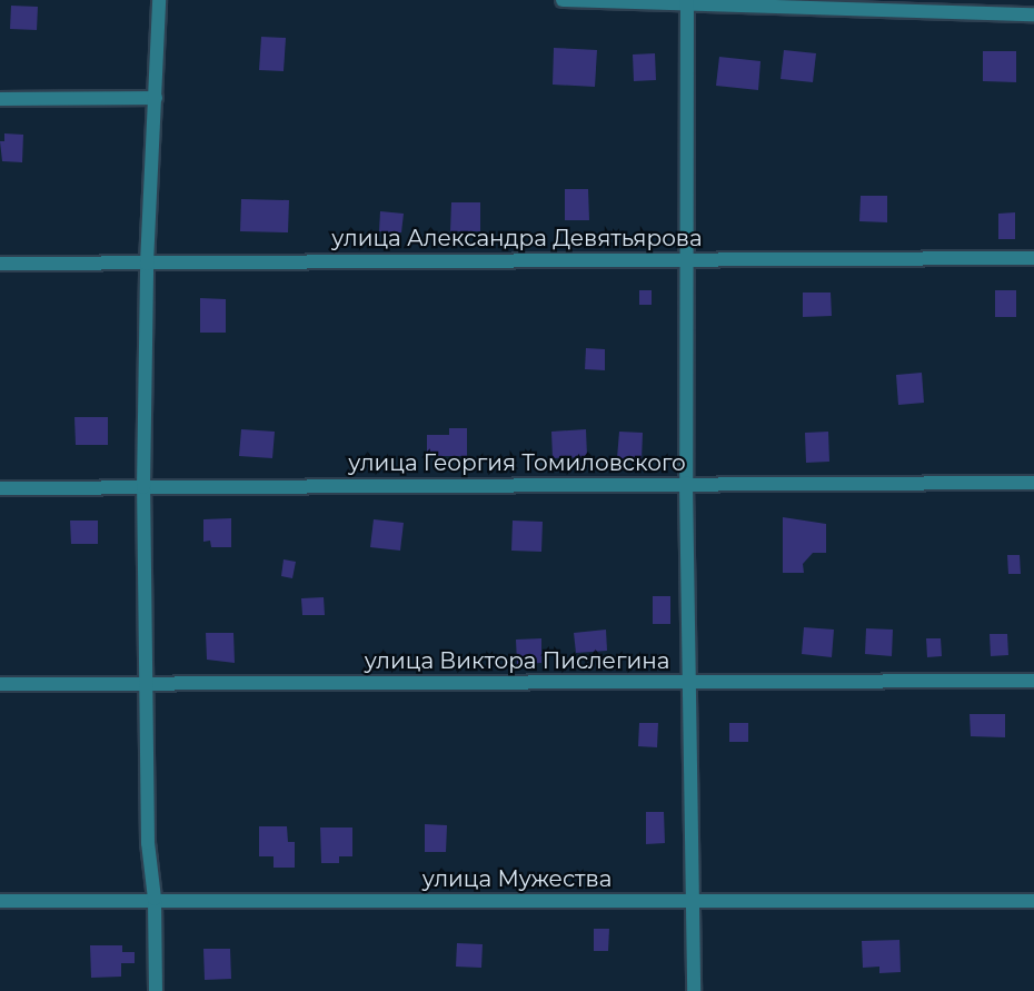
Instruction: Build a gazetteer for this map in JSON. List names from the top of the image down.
{
  "streets": {
    "street": [
      "улица Александра Девятьярова",
      "улица Георгия Томиловского",
      "улица Виктора Пислегина",
      "улица Мужества"
    ]
  }
}
